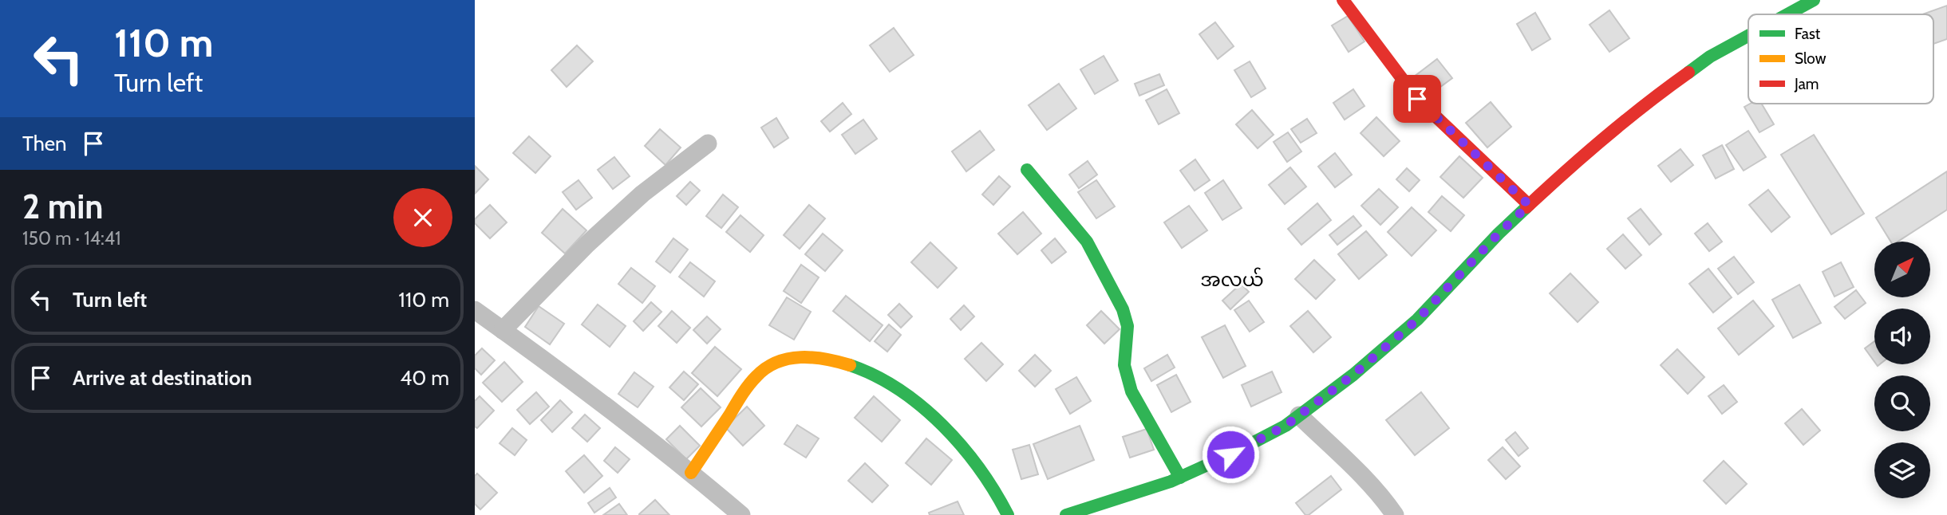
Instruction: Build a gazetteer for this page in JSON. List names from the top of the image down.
{
  "districts": ["အလယ်"],
  "legend": ["Fast", "Slow", "Jam"],
  "north": "top right",
  "page": {
    "turn": ["110 m", "Turn left"],
    "then": "Then",
    "heading": ["2 min", "150 m · 14:41"],
    "list": [
      {
        "name": "Turn left",
        "value": "110 m"
      },
      {
        "name": "Arrive at destination",
        "value": "40 m"
      }
    ]
  }
}
